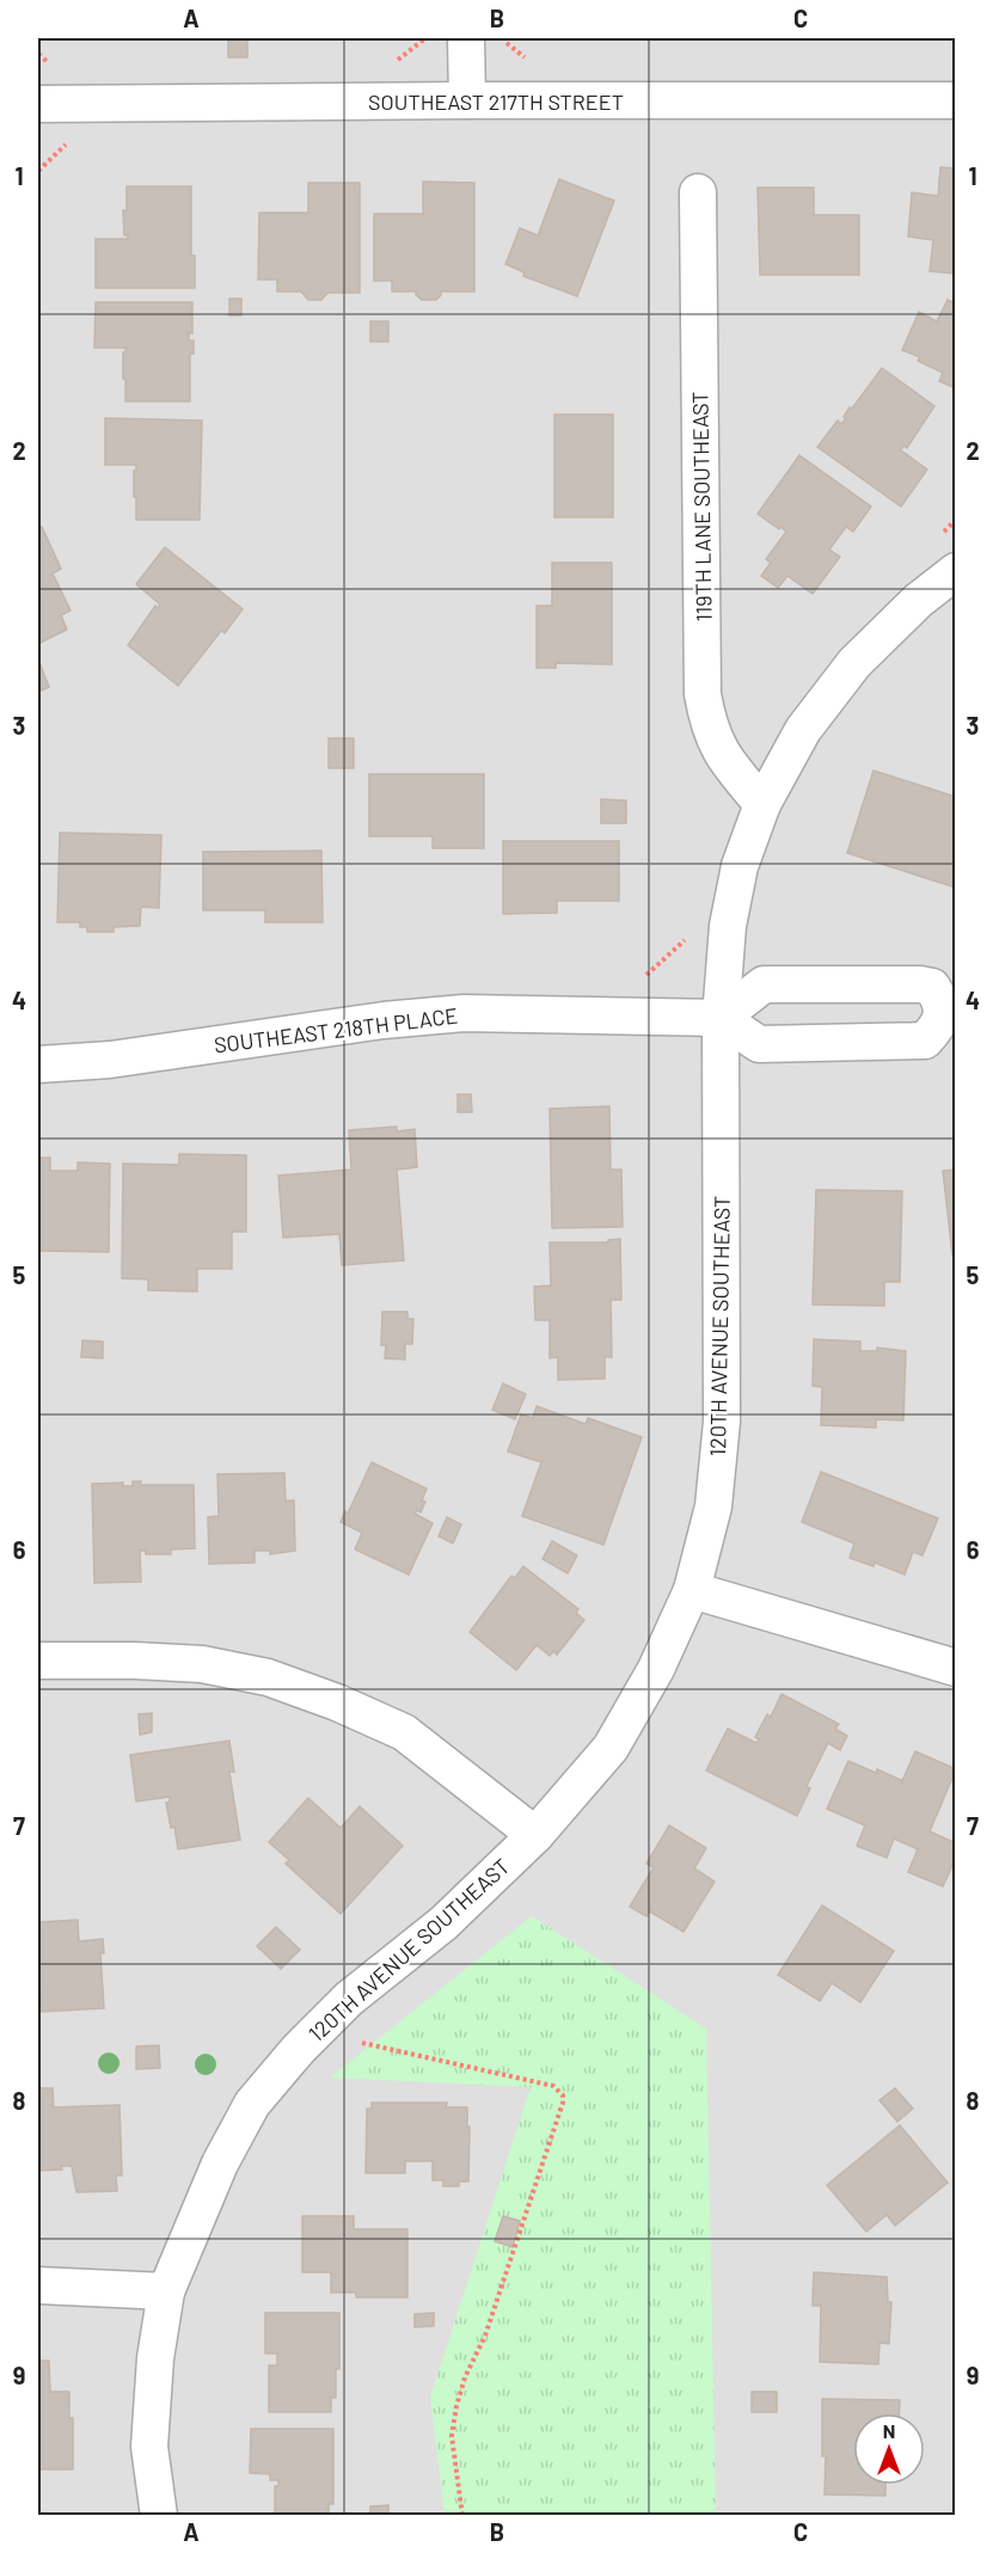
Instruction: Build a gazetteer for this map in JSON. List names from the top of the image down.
{
  "streets": {
    "street": [
      "SOUTHEAST 217TH STREET",
      "119TH LANE SOUTHEAST",
      "SOUTHEAST 218TH PLACE",
      "120TH AVENUE SOUTHEAST"
    ]
  },
  "crossings": [
    ["119TH LANE SOUTHEAST", "120TH AVENUE SOUTHEAST"],
    ["SOUTHEAST 218TH PLACE", "120TH AVENUE SOUTHEAST"]
  ],
  "north": "top",
  "grid": {
    "columns": ["A", "B", "C"],
    "rows": [
      "1",
      "2",
      "3",
      "4",
      "5",
      "6",
      "7",
      "8",
      "9"
    ]
  }
}
